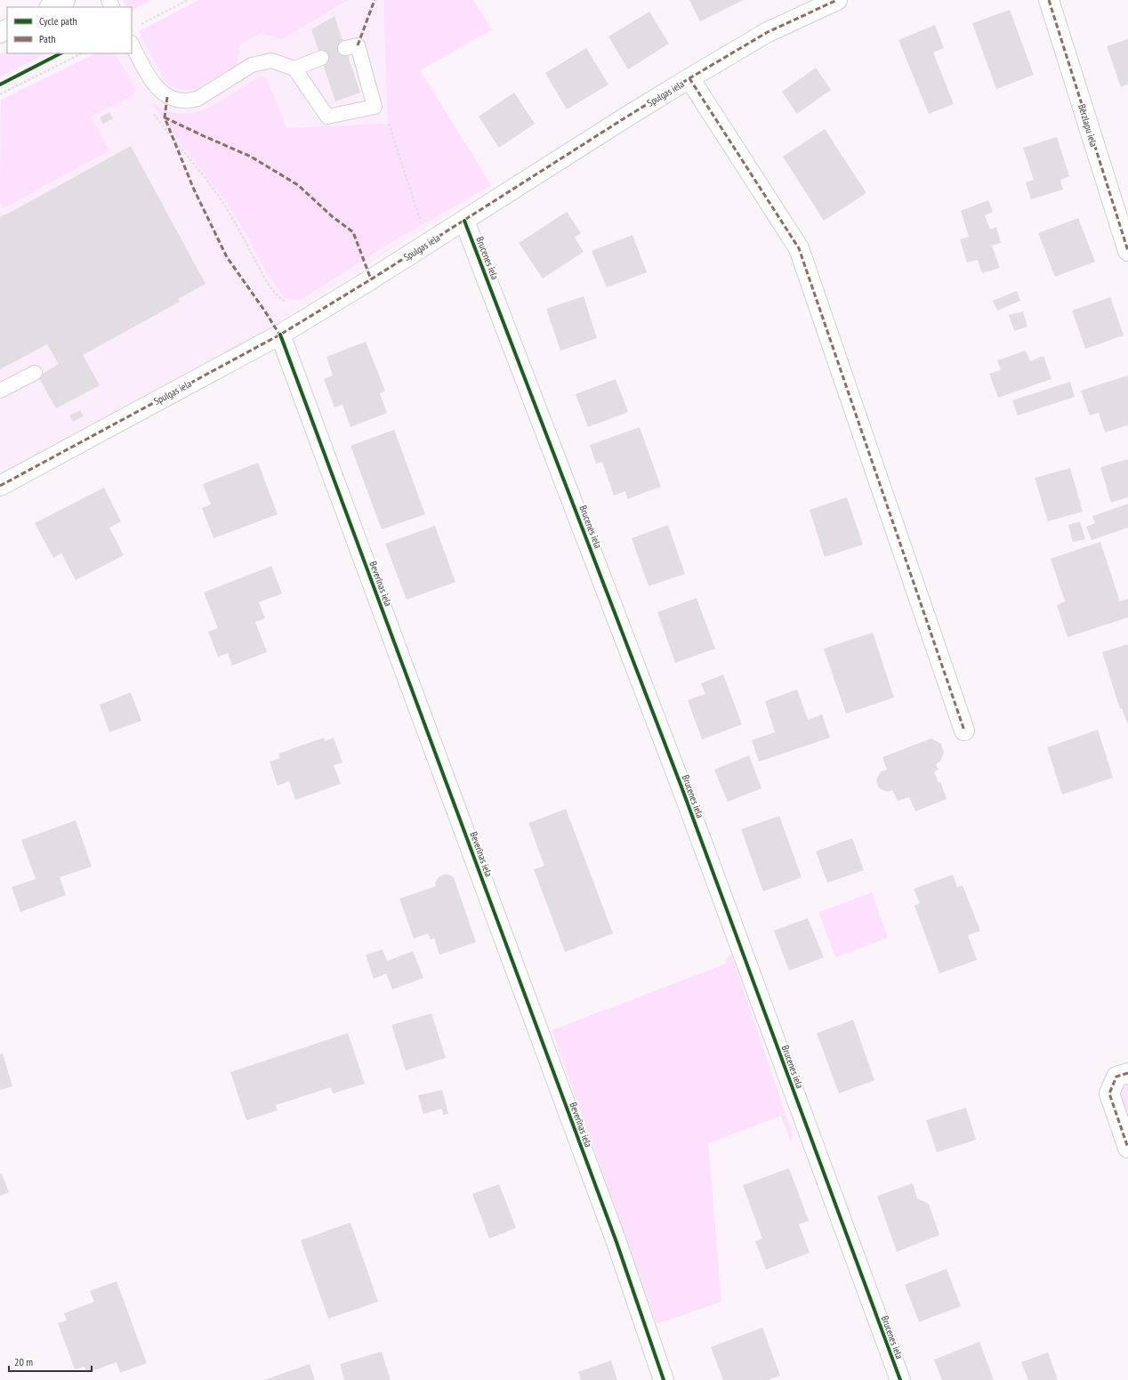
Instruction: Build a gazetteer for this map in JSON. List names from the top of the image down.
{
  "streets": {
    "street": [
      "Spulgas iela",
      "Bērzlapu iela",
      "Brucenes iela",
      "Beverīnas iela"
    ]
  },
  "crossings": [
    ["Spulgas iela", "Brucenes iela"],
    ["Spulgas iela", "Beverīnas iela"]
  ],
  "legend": ["Cycle path", "Path"],
  "scale_bar": "20 m"
}
